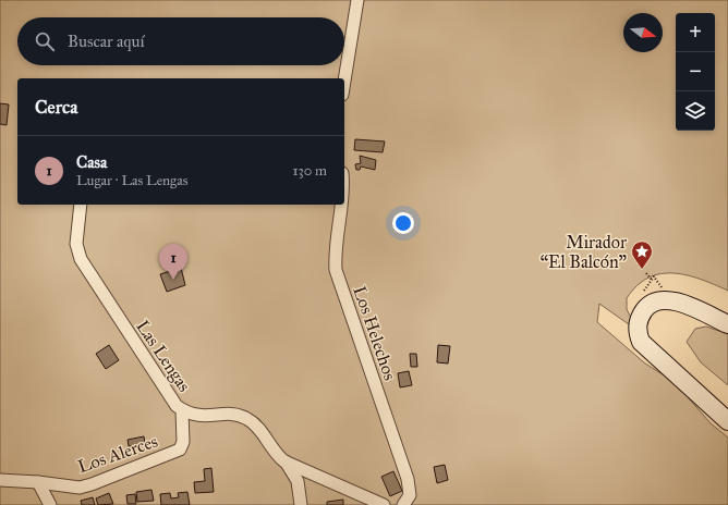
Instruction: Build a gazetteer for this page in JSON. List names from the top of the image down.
{
  "streets": {
    "street": ["Los Helechos", "Las Lengas", "Los Alerces"]
  },
  "crossings": [
    ["Las Lengas", "Los Alerces"]
  ],
  "places": {
    "place": ["Mirador “El Balcón”"]
  },
  "north": "right",
  "page": {
    "map_buttons": ["+", "−"],
    "search": "Buscar aquí",
    "heading": "Cerca",
    "list": [
      {
        "mark": "1",
        "name": "Casa",
        "note": "Lugar · Las Lengas",
        "value": "130 m"
      }
    ],
    "pins": "1"
  }
}
